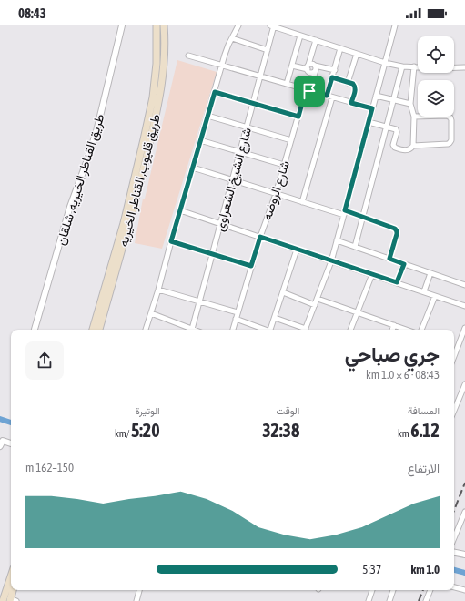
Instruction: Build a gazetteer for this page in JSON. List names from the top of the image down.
{
  "streets": {
    "main road": ["طريق قليوب, القناطر الخيريه"],
    "street": ["طريق القناطر الخيريه, شلقان", "شارع الشيخ الشعراوى", "شارع الروضه"]
  },
  "page": {
    "status": "08:43",
    "heading": ["جري صباحي", "08:43 · 6 × 1.0 km"],
    "stats": [
      ["المسافة", "6.12 km"],
      ["الوقت", "32:38"],
      ["الوتيرة", "5:20 /km"]
    ],
    "chart": ["الارتفاع", "150–162 m"],
    "list": [
      {
        "name": "1.0 km",
        "note": "5:37"
      }
    ]
  }
}
